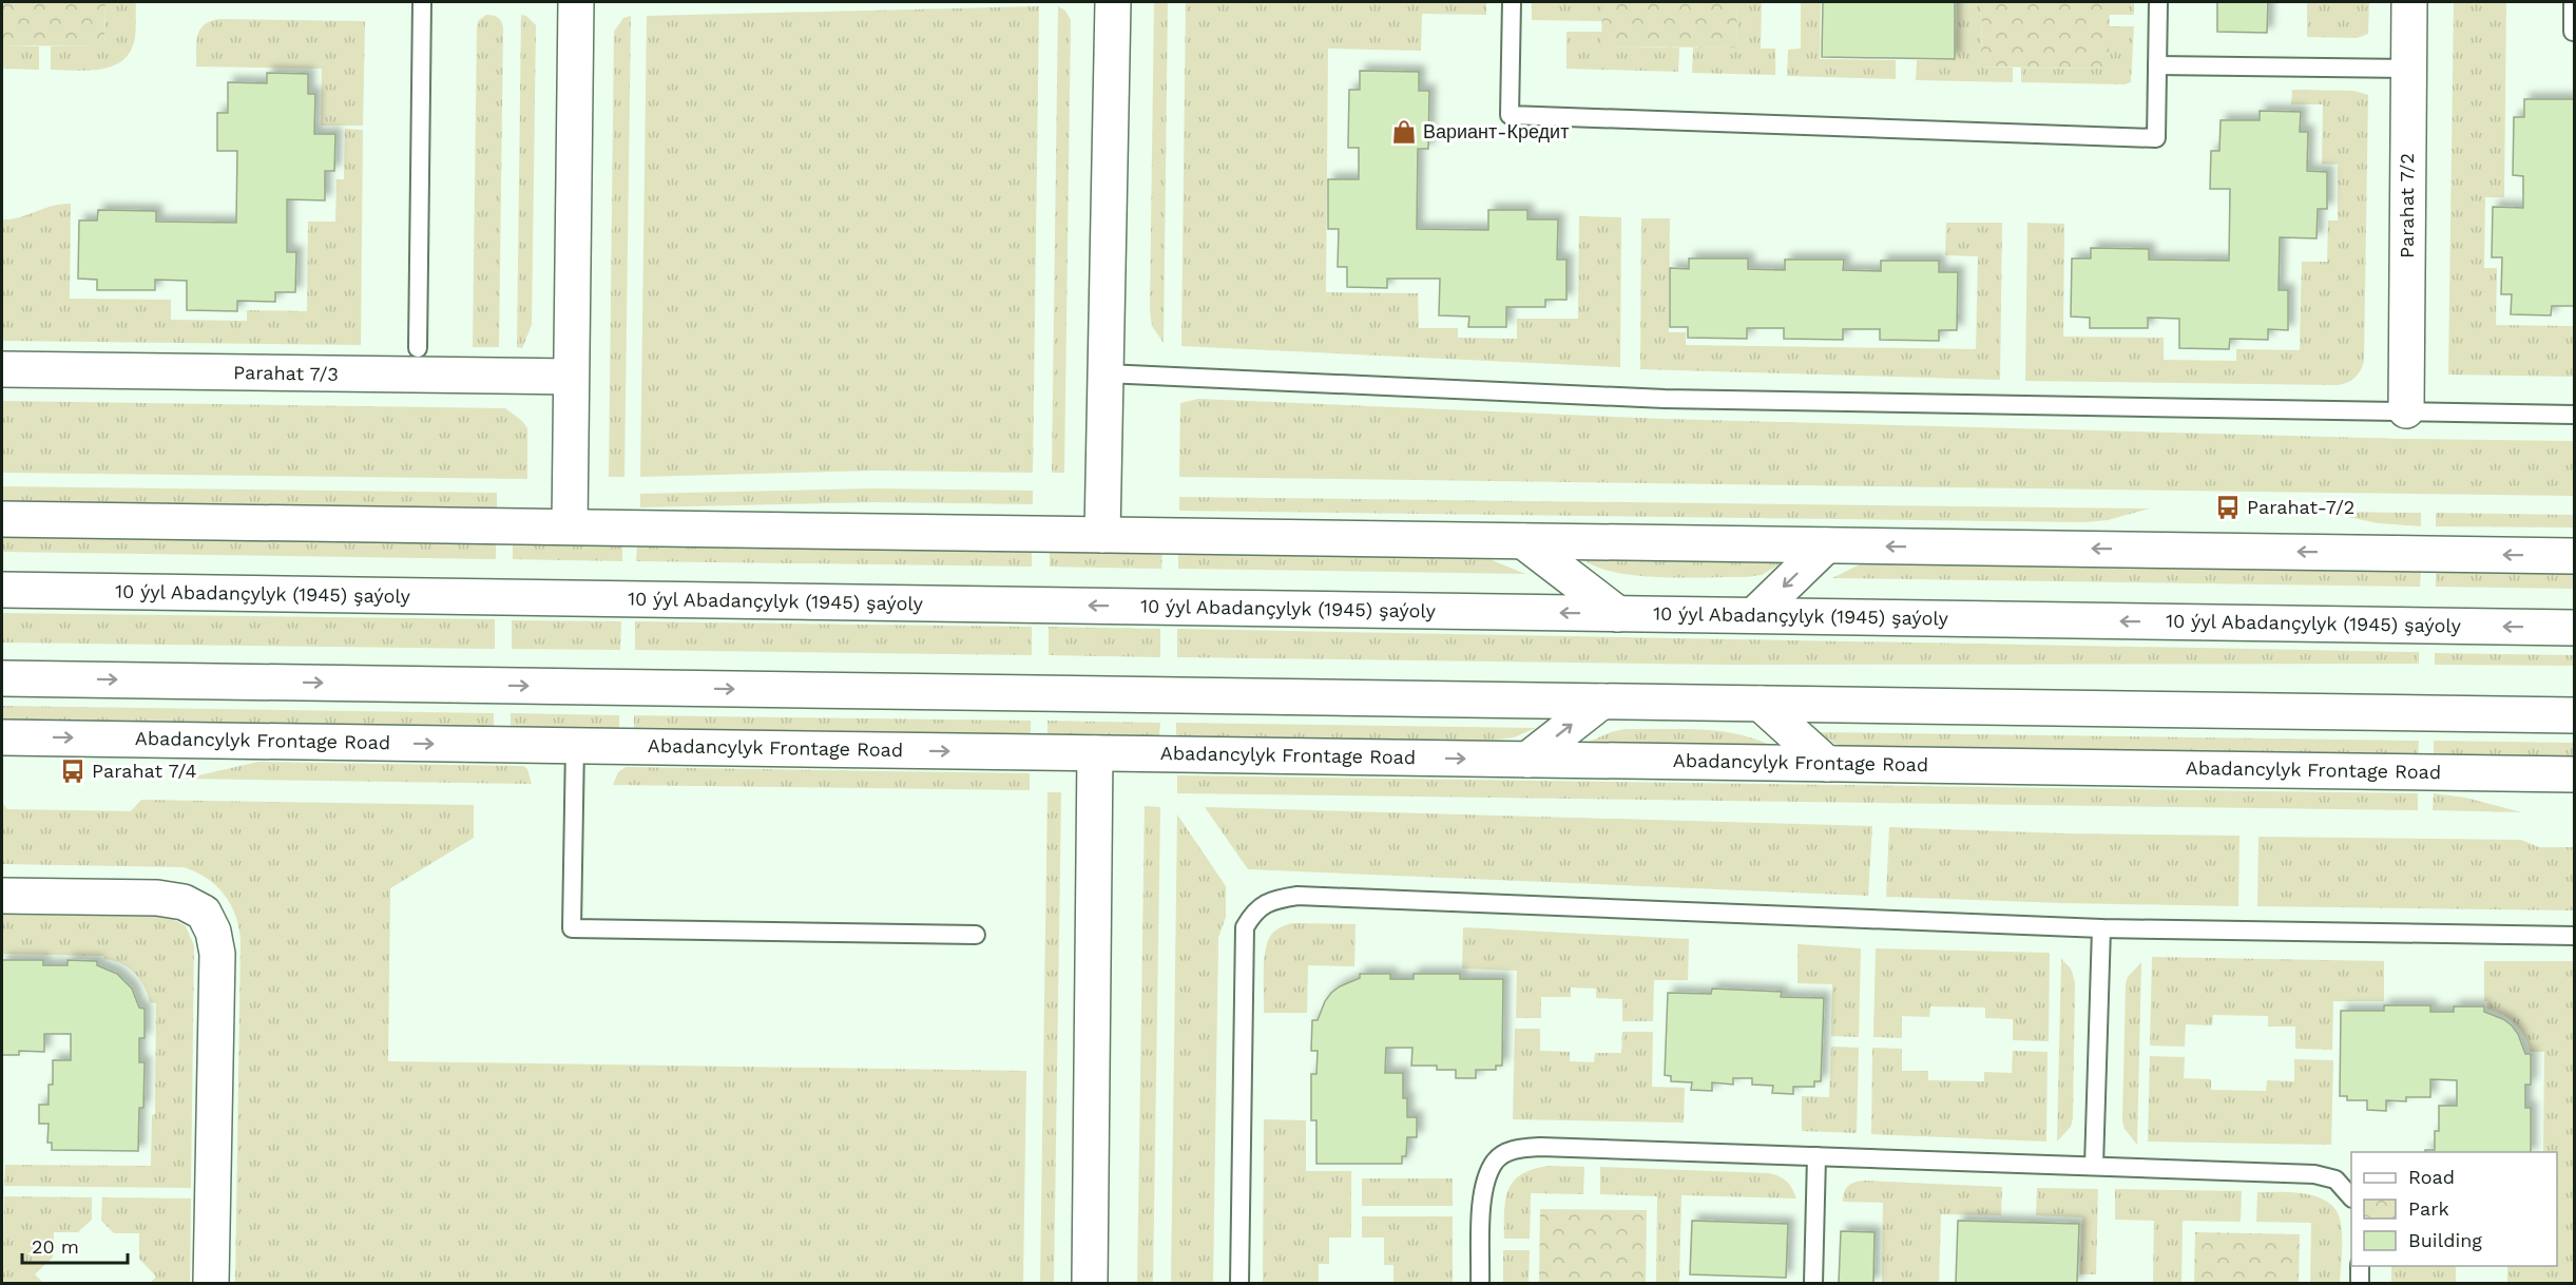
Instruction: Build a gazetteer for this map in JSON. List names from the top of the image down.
{
  "streets": {
    "street": [
      "Parahat 7/2",
      "Parahat 7/3",
      "10 ýyl Abadançylyk (1945) şaýoly",
      "Abadancylyk Frontage Road"
    ]
  },
  "places": {
    "shop": ["Вариант-Кредит"],
    "bus stop": ["Parahat-7/2", "Parahat 7/4"]
  },
  "legend": ["Road", "Park", "Building"],
  "scale_bar": "20 m"
}
